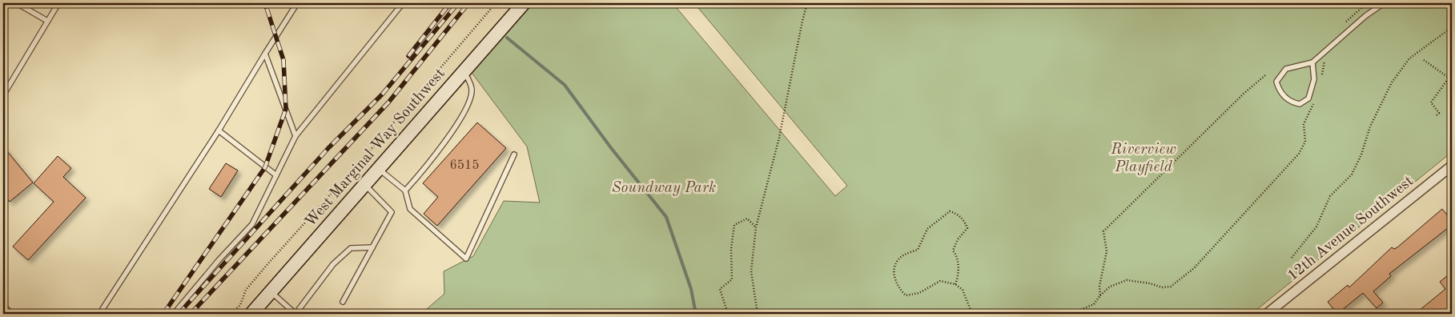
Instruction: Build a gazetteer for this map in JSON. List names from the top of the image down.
{
  "streets": {
    "main road": ["West Marginal Way Southwest"],
    "street": ["12th Avenue Southwest"]
  },
  "parks": ["Riverview Playfield", "Soundway Park"],
  "house_numbers": ["6515"]
}
